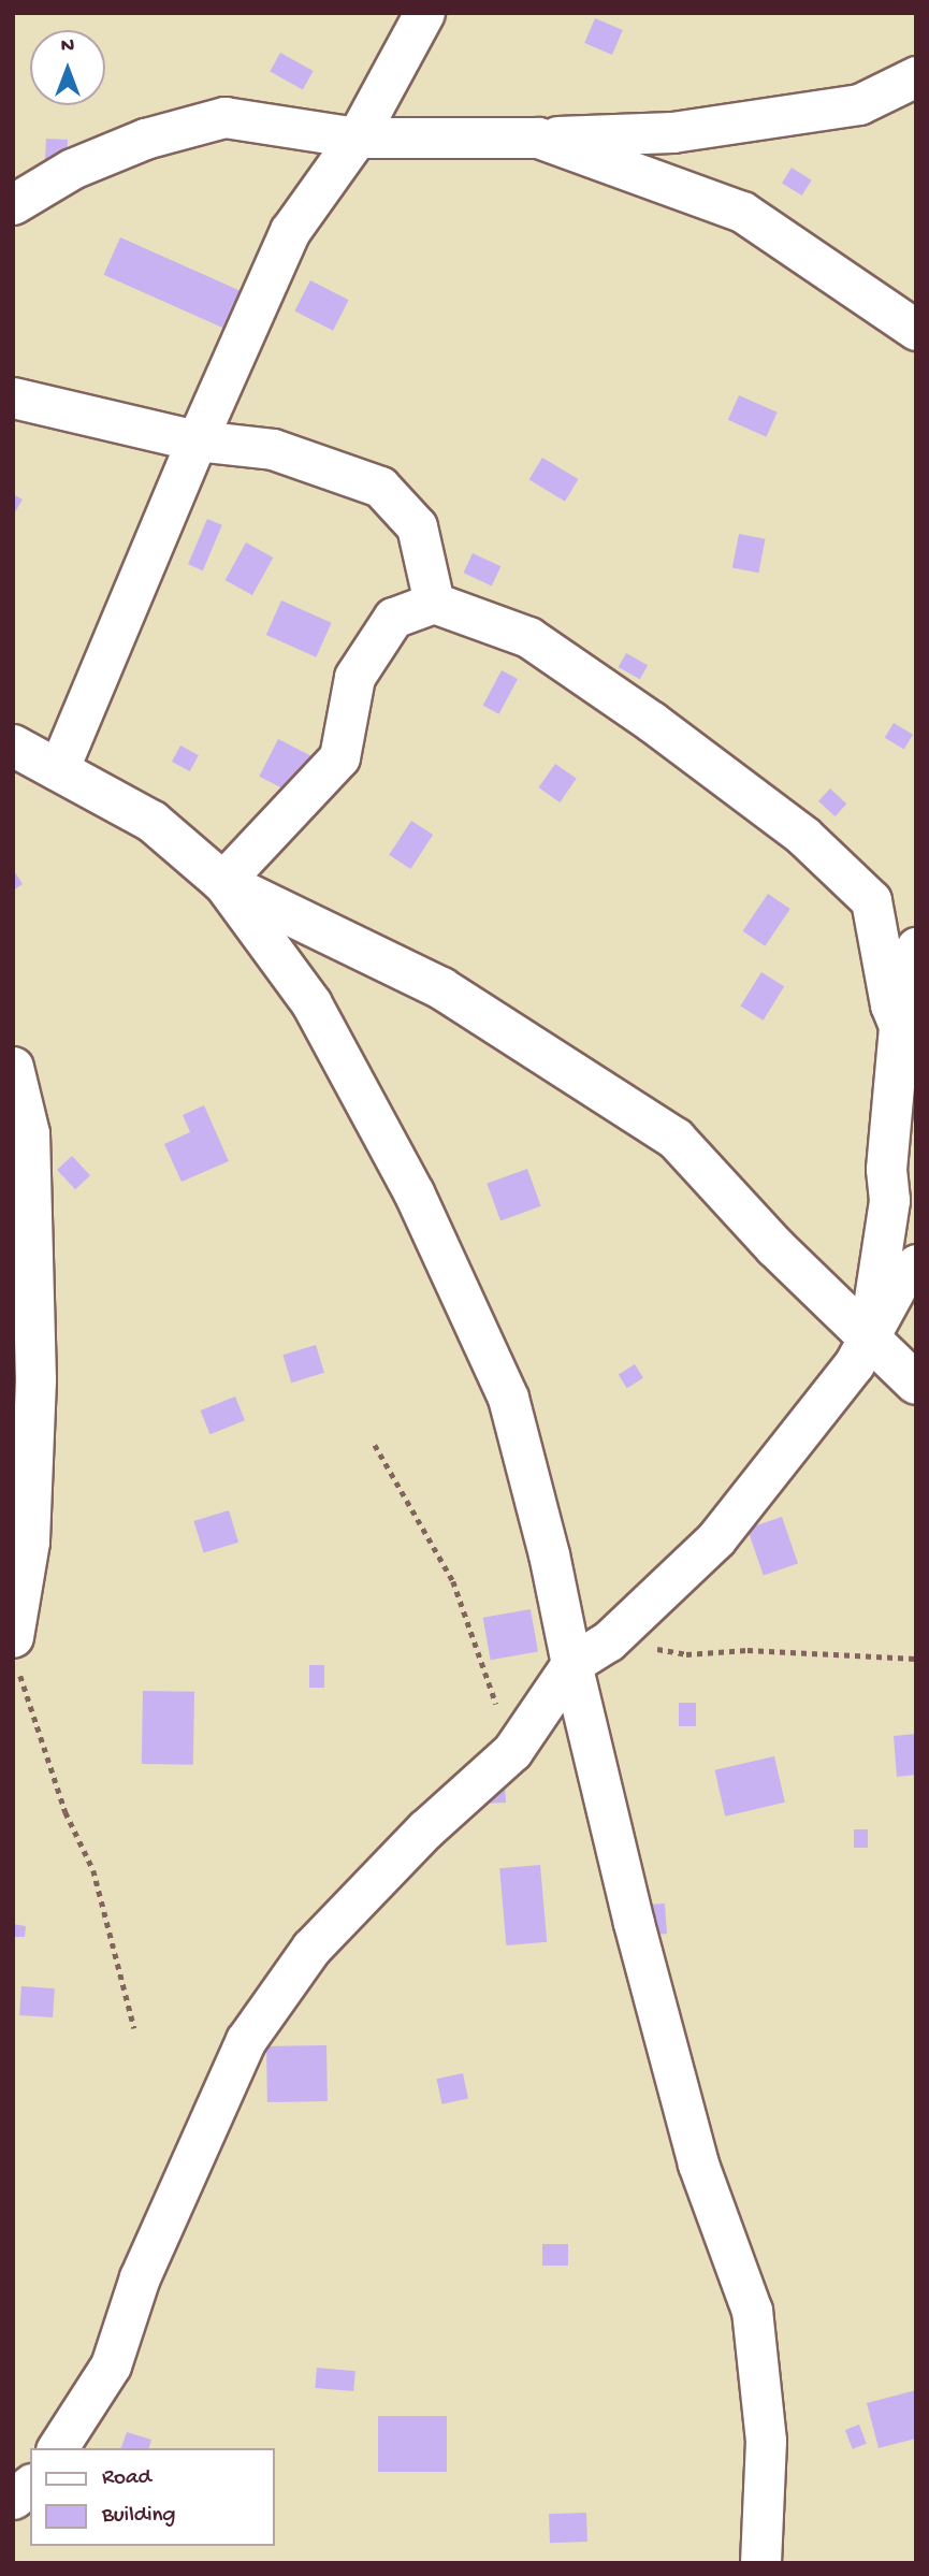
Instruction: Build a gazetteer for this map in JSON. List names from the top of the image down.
{
  "legend": ["Road", "Building"],
  "north": "top"
}
